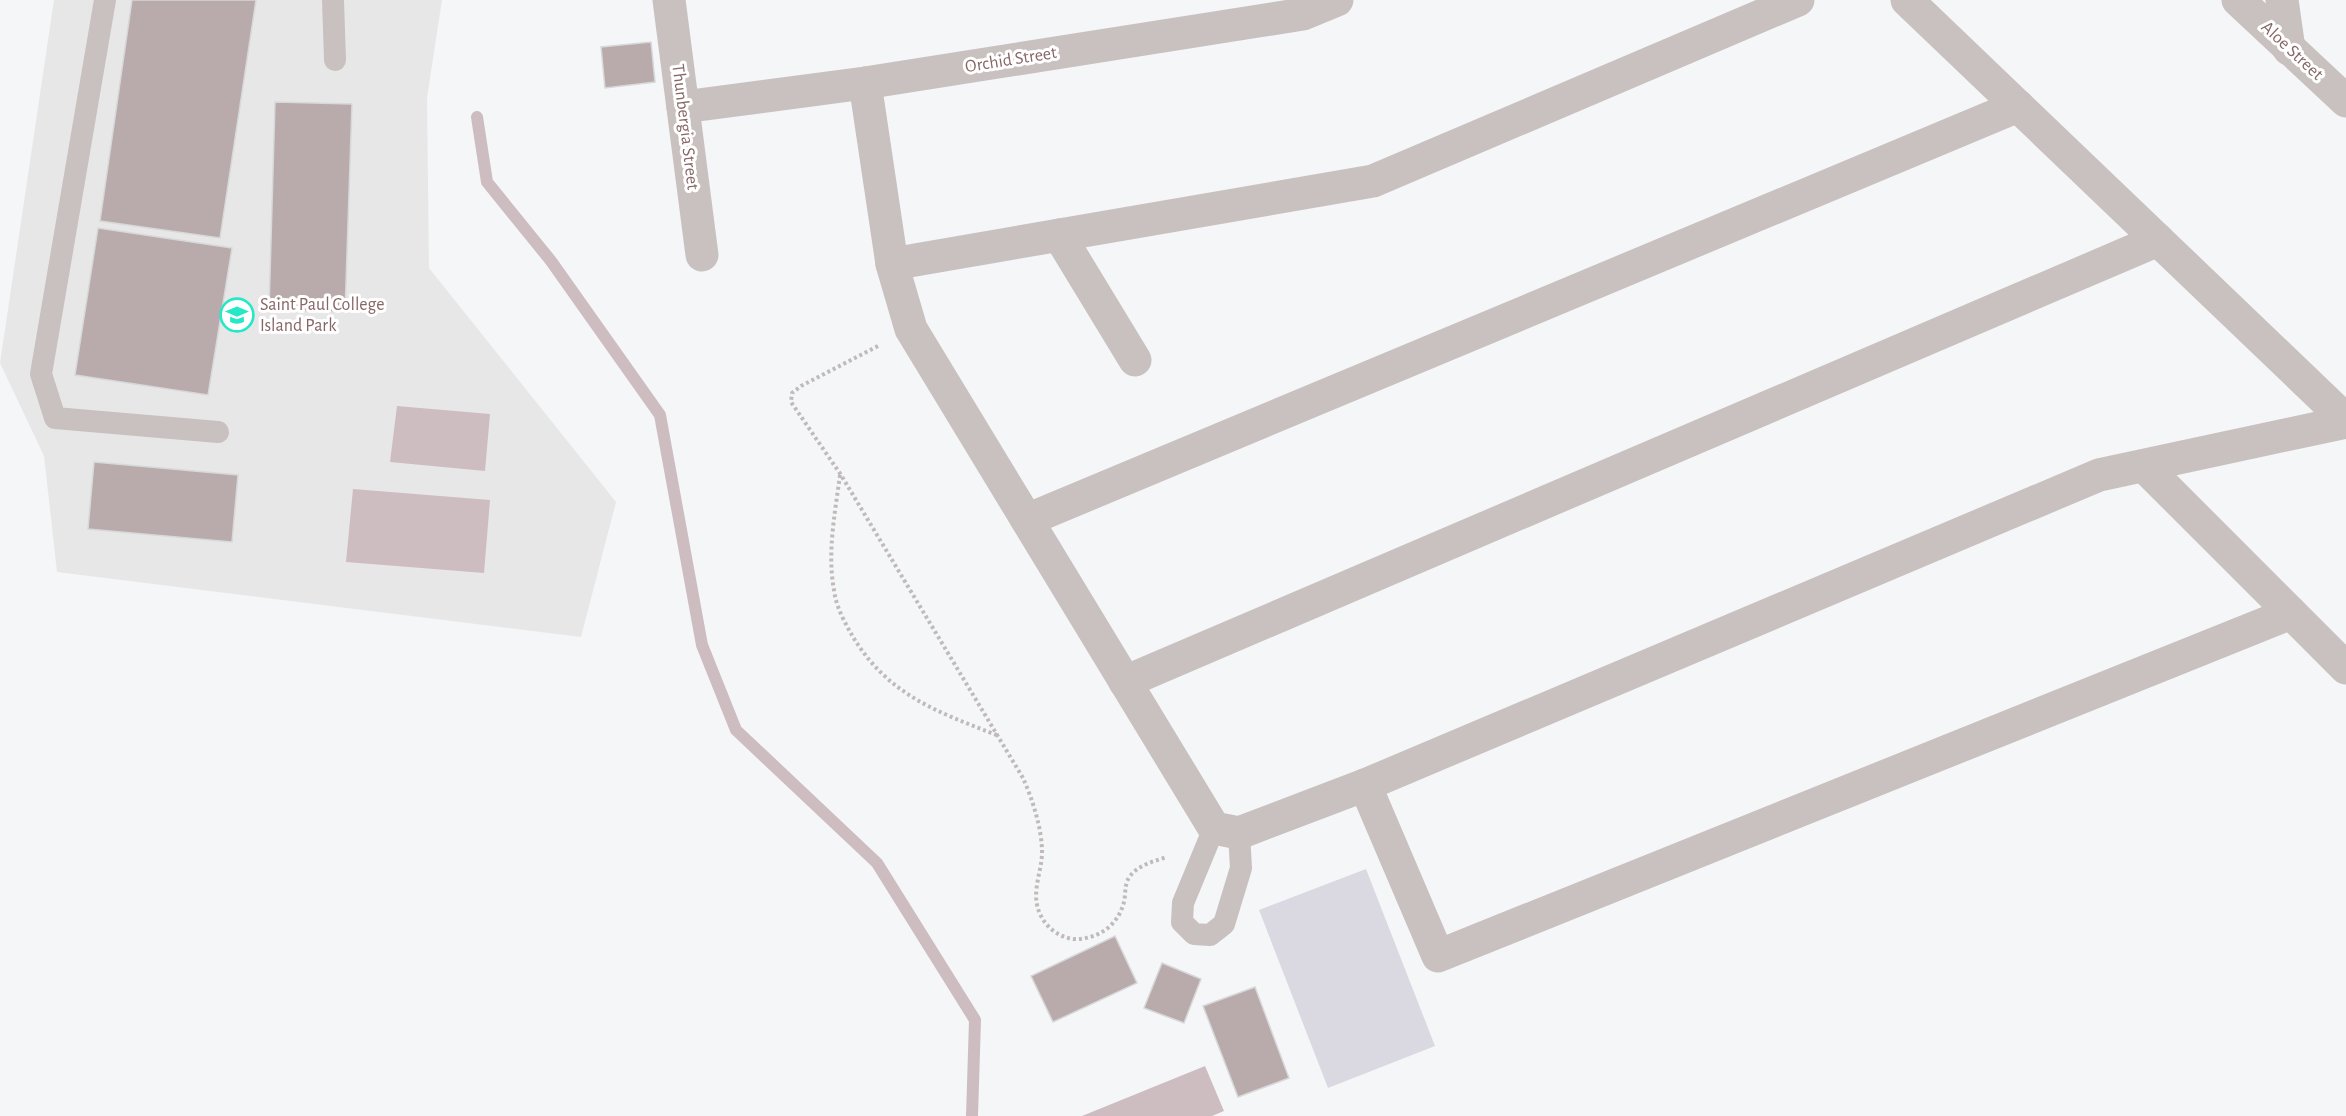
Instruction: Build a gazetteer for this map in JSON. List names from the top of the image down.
{
  "streets": {
    "street": ["Aloe Street", "Orchid Street", "Thunbergia Street"]
  },
  "crossings": [
    ["Orchid Street", "Thunbergia Street"]
  ],
  "places": {
    "school or university": ["Saint Paul College Island Park"]
  }
}
